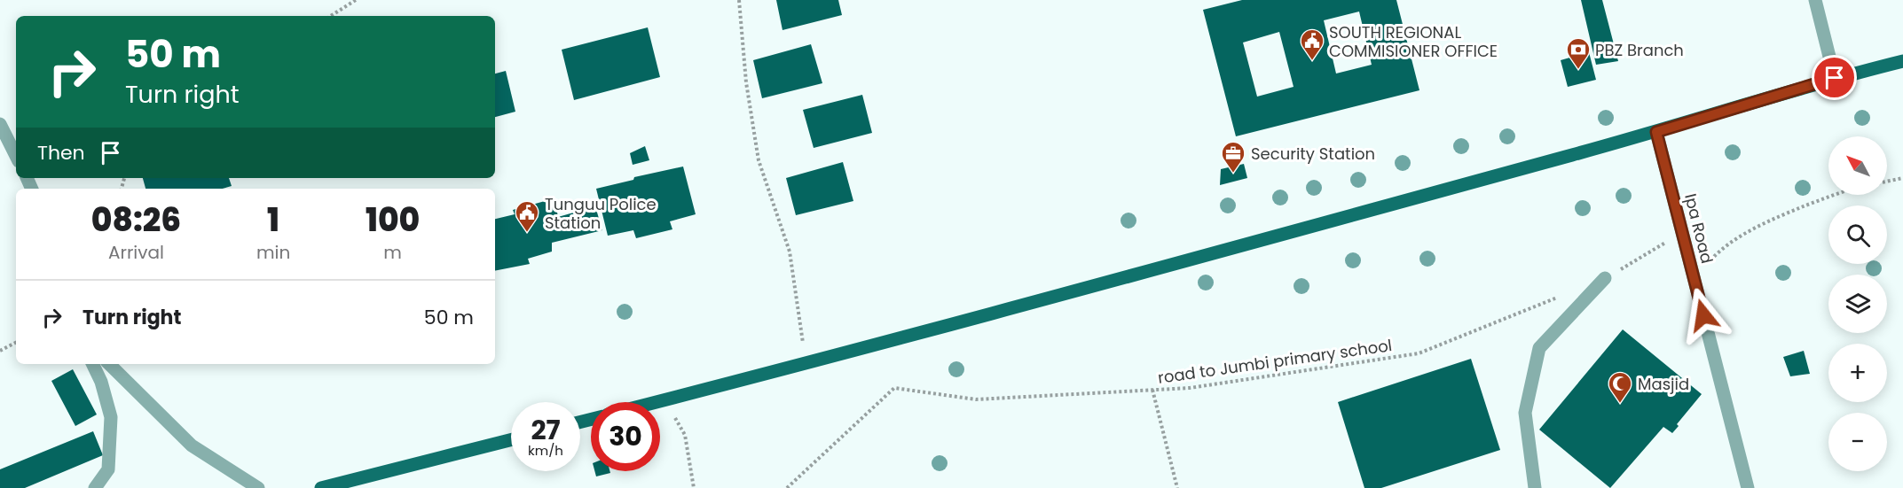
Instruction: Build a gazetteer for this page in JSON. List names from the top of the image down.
{
  "streets": {
    "street": ["Ipa Road"],
    "path": ["road to Jumbi primary school"]
  },
  "places": {
    "public building": ["SOUTH REGIONAL COMMISIONER OFFICE", "Tunguu Police Station"],
    "bank": ["PBZ Branch"],
    "office": ["Security Station"],
    "mosque": ["Masjid"]
  },
  "north": "top left",
  "page": {
    "turn": ["50 m", "Turn right"],
    "then": "Then",
    "map_buttons": ["+", "−"],
    "eta": [
      "08:26",
      "Arrival",
      "1",
      "min",
      "100",
      "m"
    ],
    "list": [
      {
        "name": "Turn right",
        "value": "50 m"
      }
    ],
    "speed": "27 km/h",
    "limit": "30"
  }
}
